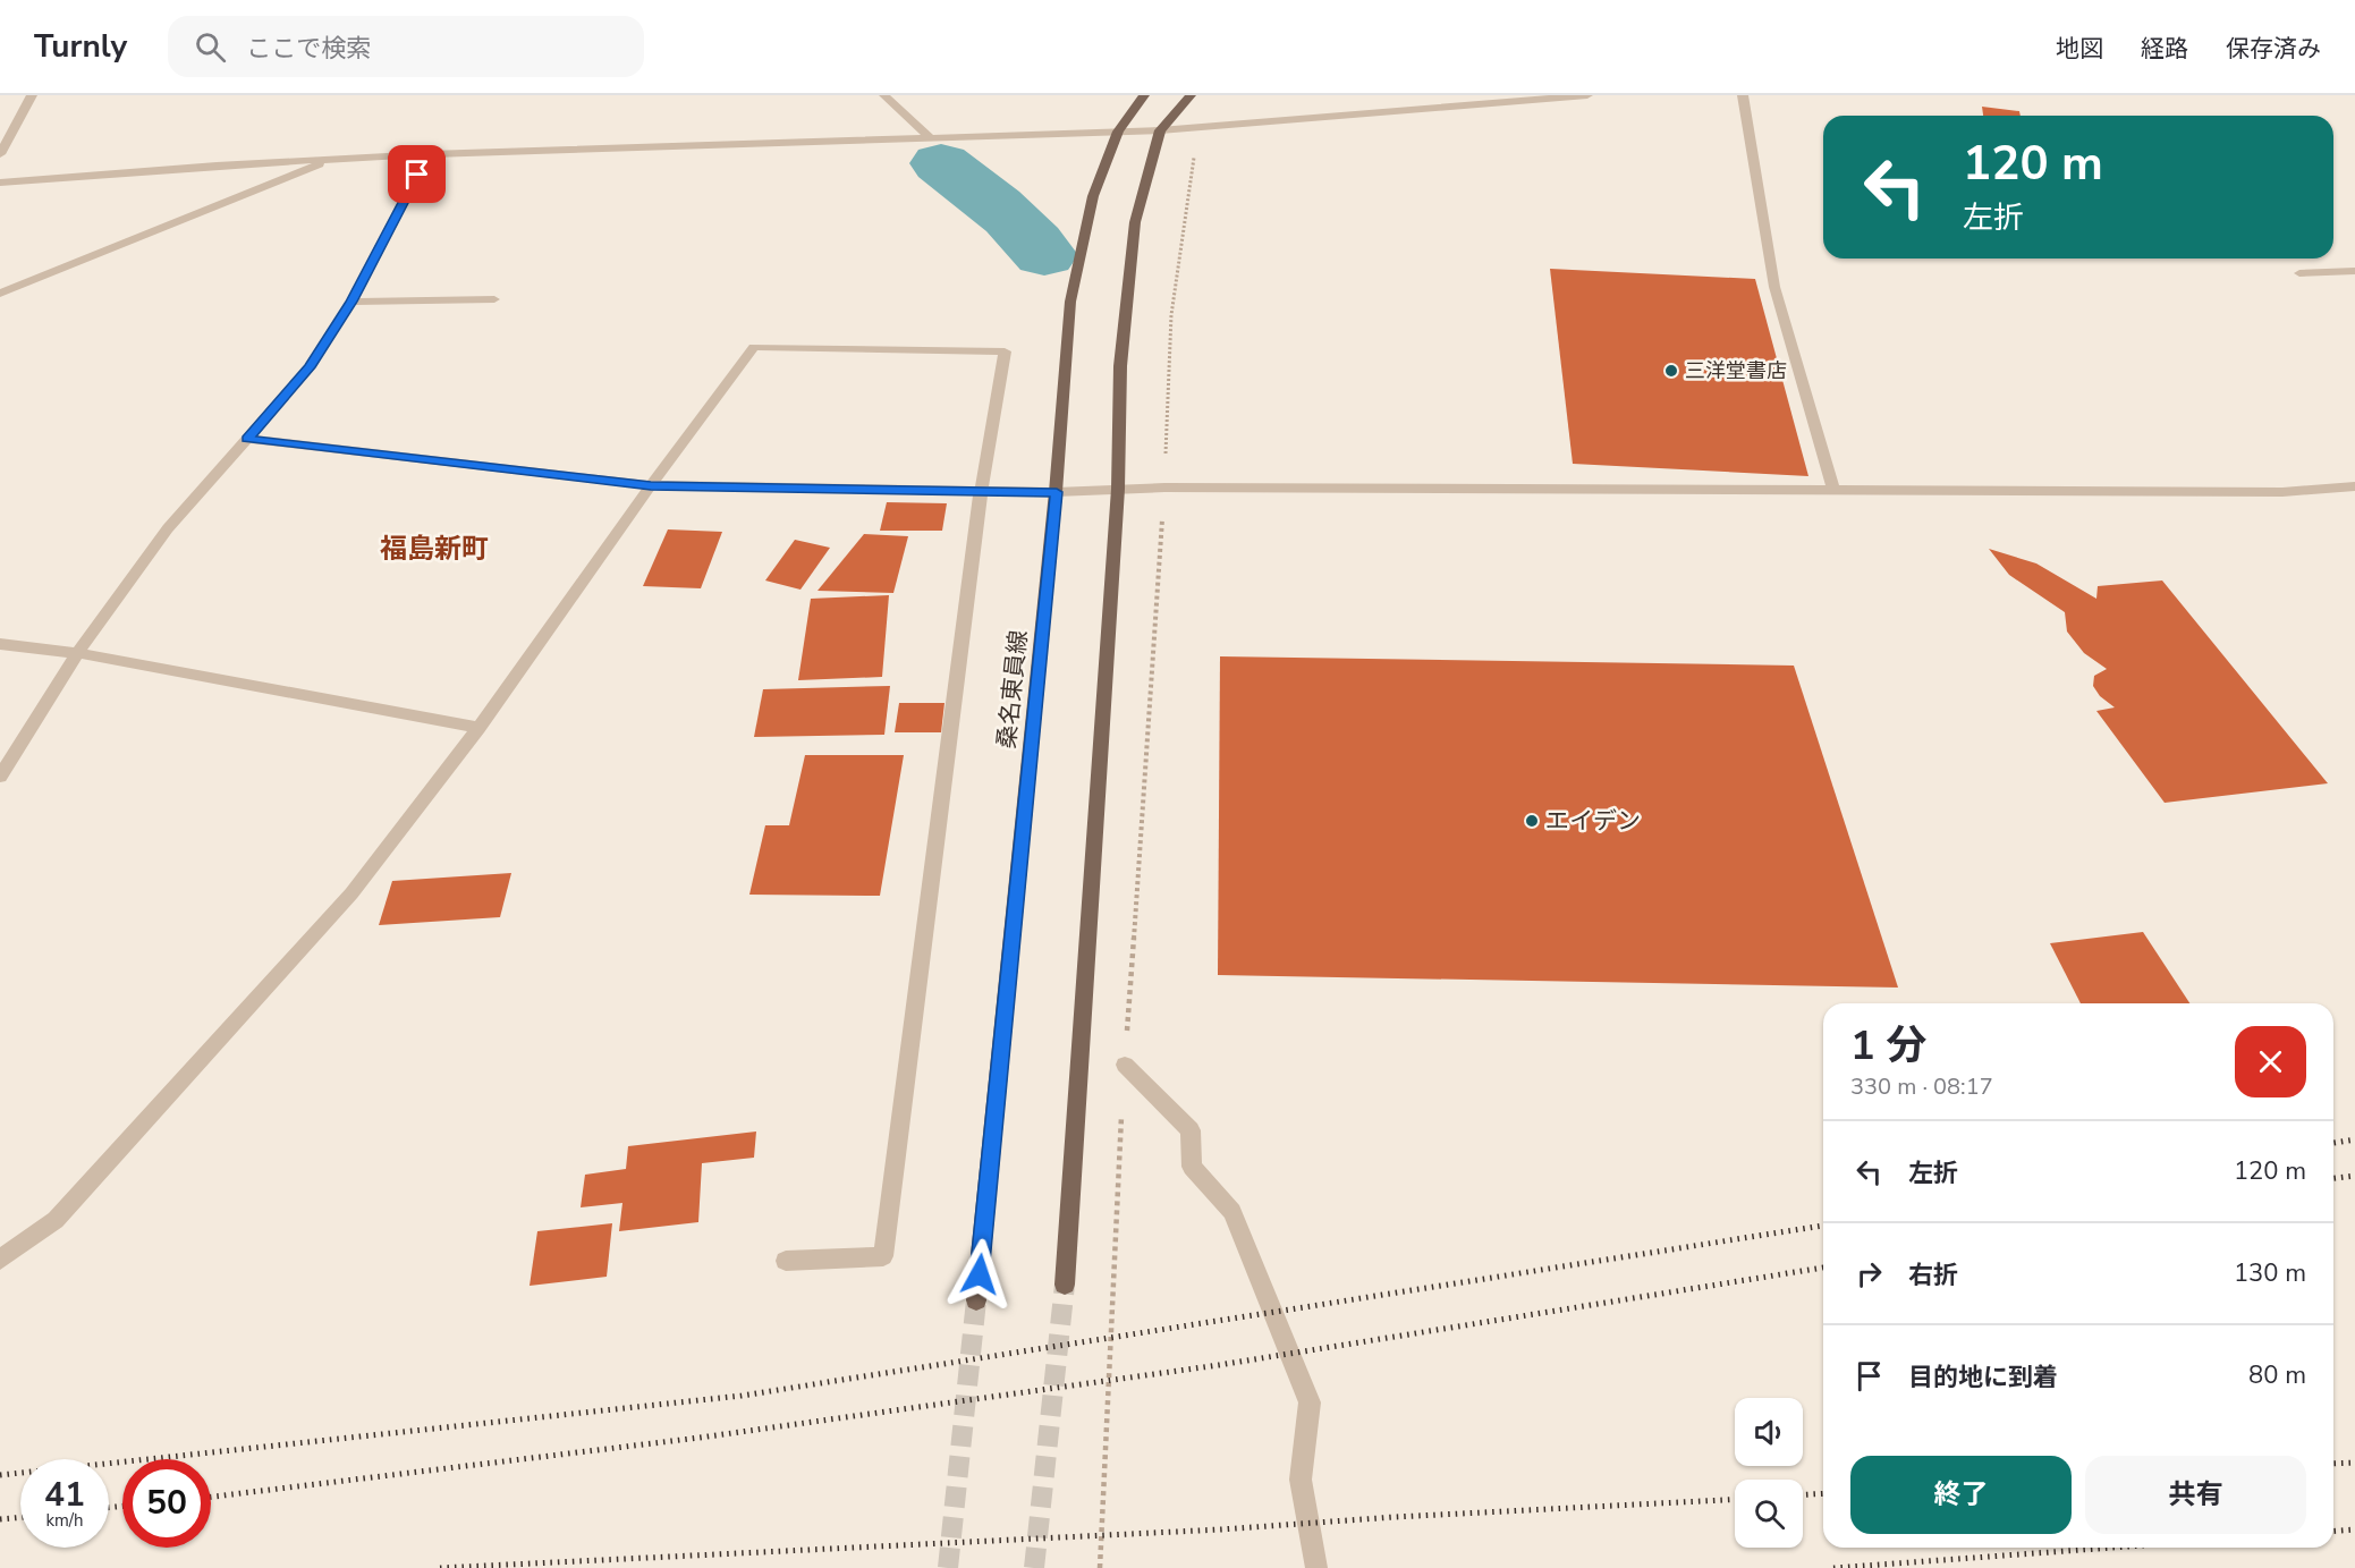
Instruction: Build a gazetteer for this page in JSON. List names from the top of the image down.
{
  "streets": {
    "main road": ["桑名東員線"]
  },
  "districts": ["福島新町"],
  "places": ["三洋堂書店", "エイデン"],
  "page": {
    "header": "Turnly",
    "search": "ここで検索",
    "nav": ["地図", "経路", "保存済み"],
    "turn": ["120 m", "左折"],
    "heading": ["1 分", "330 m · 08:17"],
    "list": [
      {
        "name": "左折",
        "value": "120 m"
      },
      {
        "name": "右折",
        "value": "130 m"
      },
      {
        "name": "目的地に到着",
        "value": "80 m"
      }
    ],
    "buttons": ["終了", "共有"],
    "speed": "41 km/h",
    "limit": "50"
  }
}
